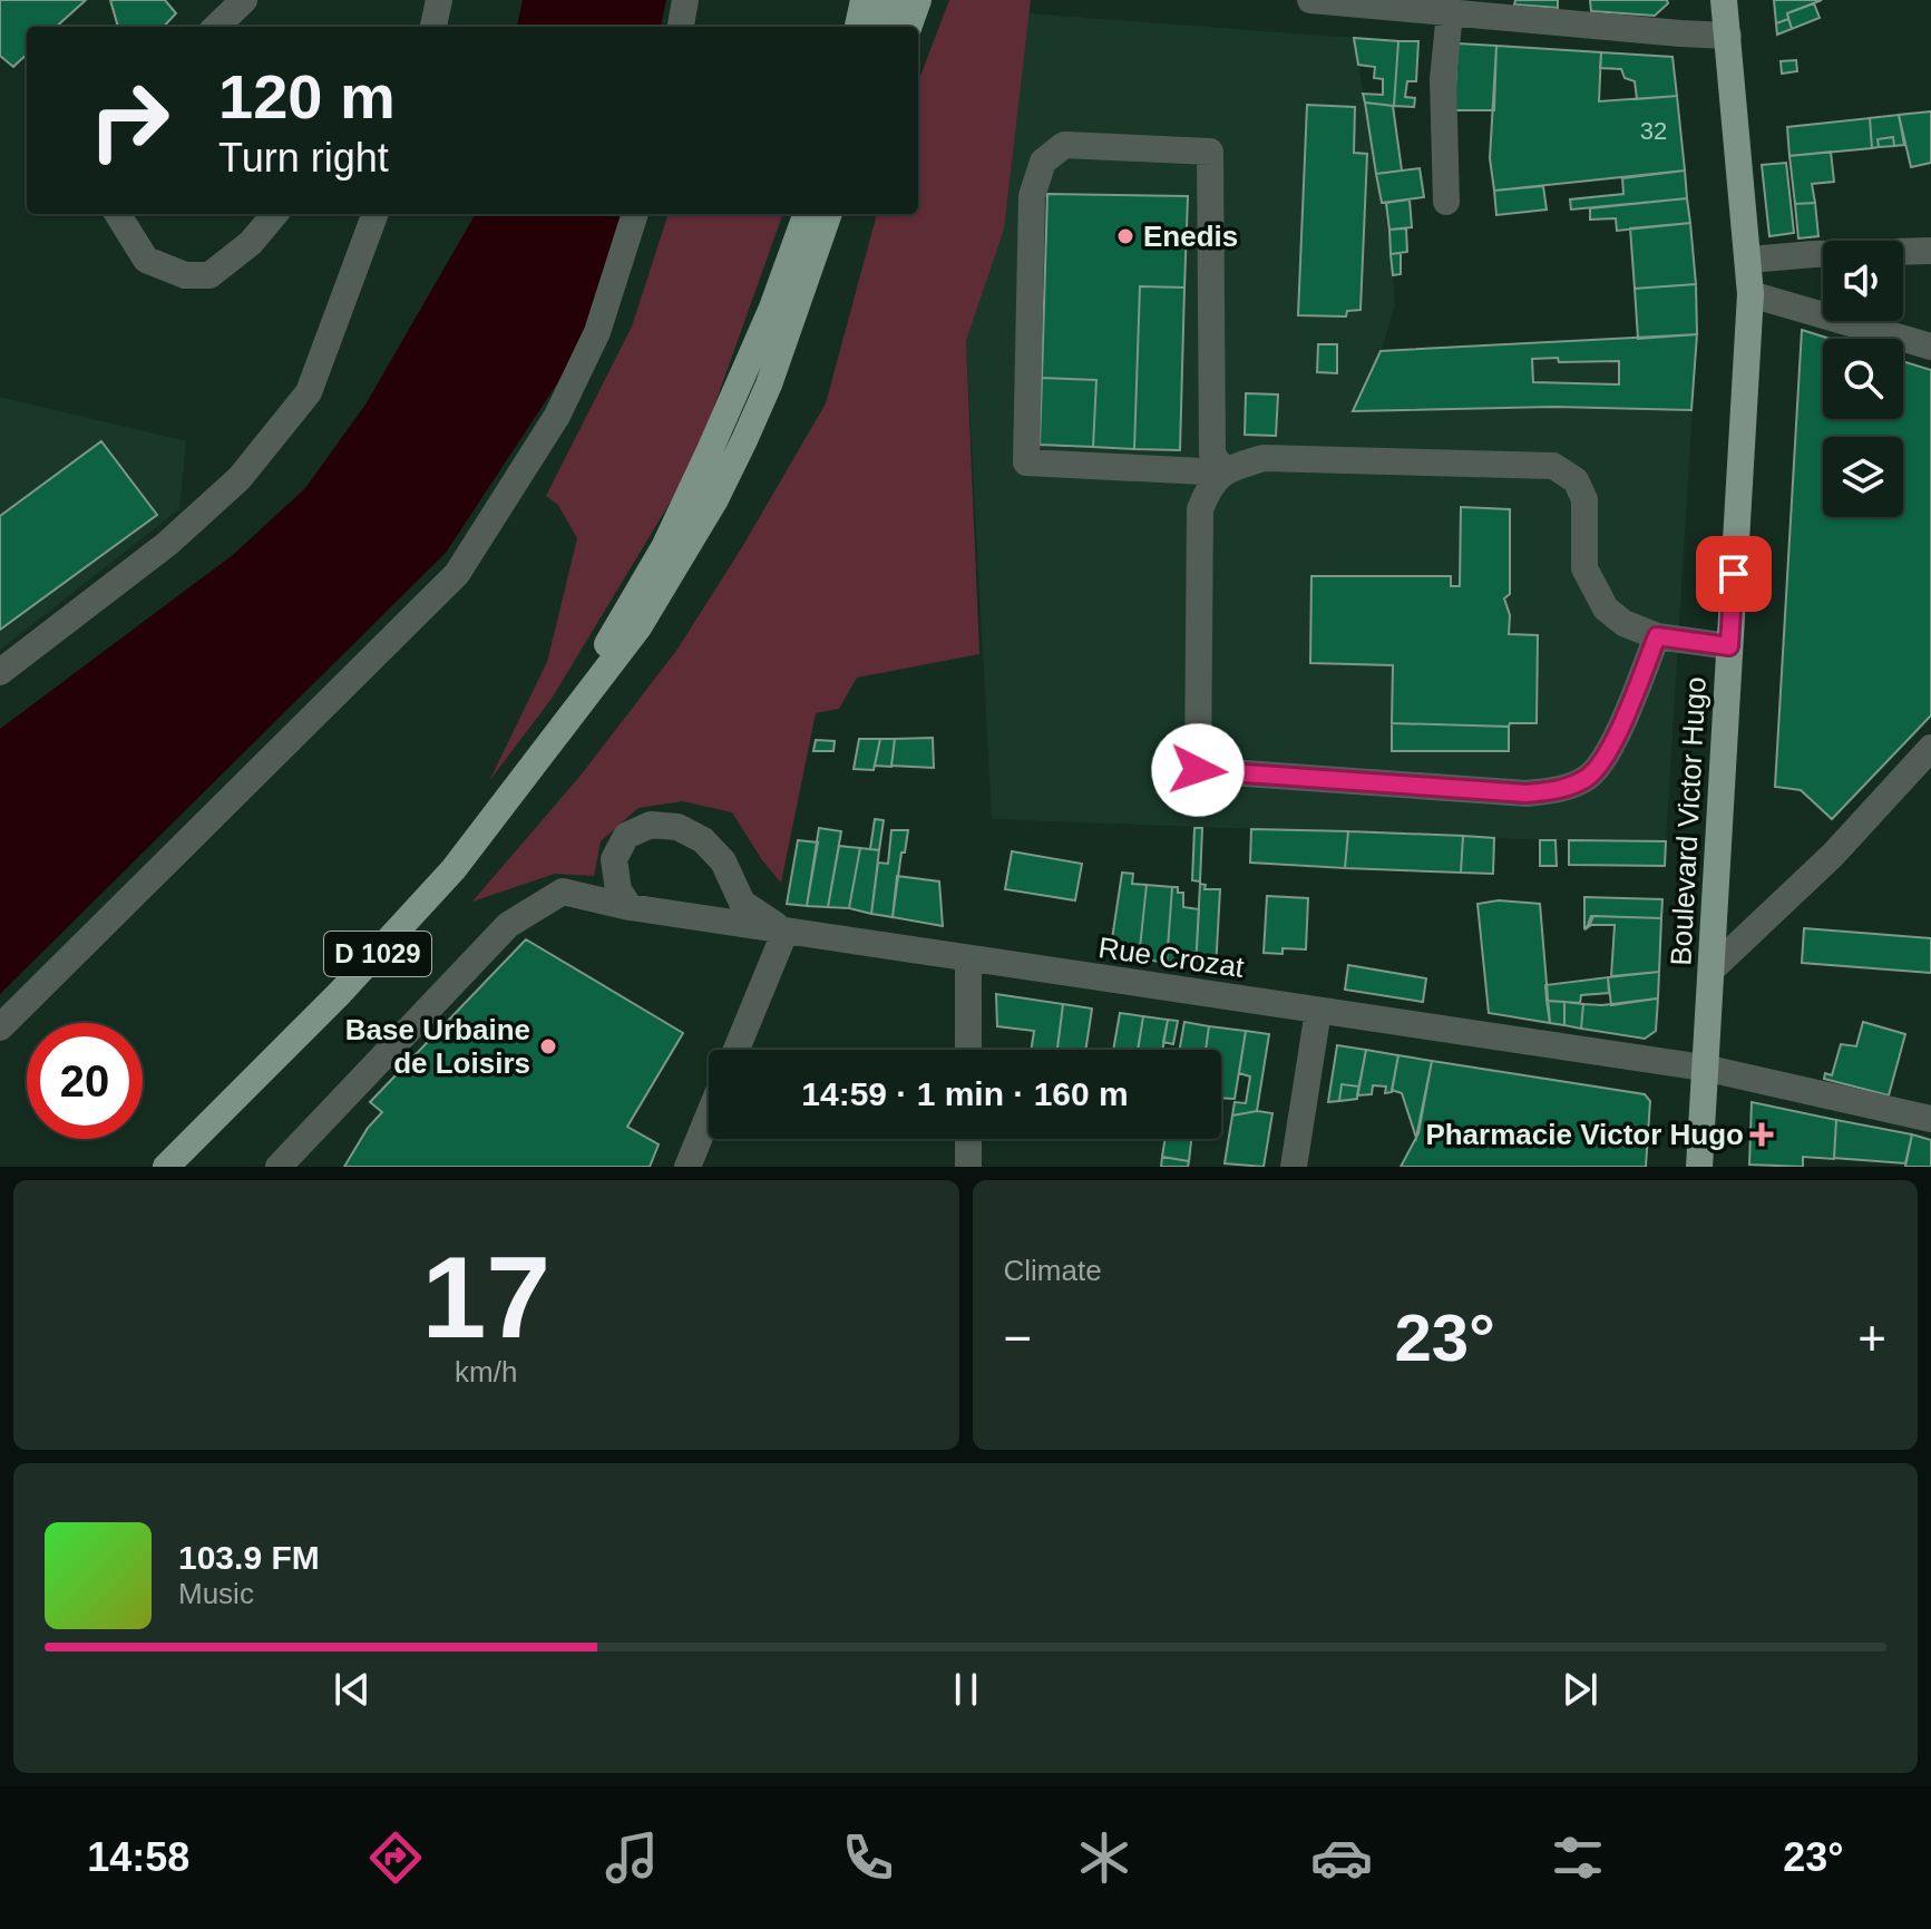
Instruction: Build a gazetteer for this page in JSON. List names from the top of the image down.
{
  "streets": {
    "main road": ["Boulevard Victor Hugo", "D 1029"],
    "street": ["Rue Crozat"]
  },
  "crossings": [
    ["Boulevard Victor Hugo", "Rue Crozat"]
  ],
  "places": {
    "other": ["Enedis", "Base Urbaine de Loisirs"],
    "health": ["Pharmacie Victor Hugo"]
  },
  "house_numbers": ["32"],
  "page": {
    "turn": ["120 m", "Turn right"],
    "limit": "20",
    "trip": "14:59 · 1 min · 160 m",
    "tile": [
      ["17", "km/h"],
      "Climate"
    ],
    "heat": ["−", "23°", "+"],
    "song": ["103.9 FM", "Music"],
    "tabs": ["14:58", "23°"]
  }
}
